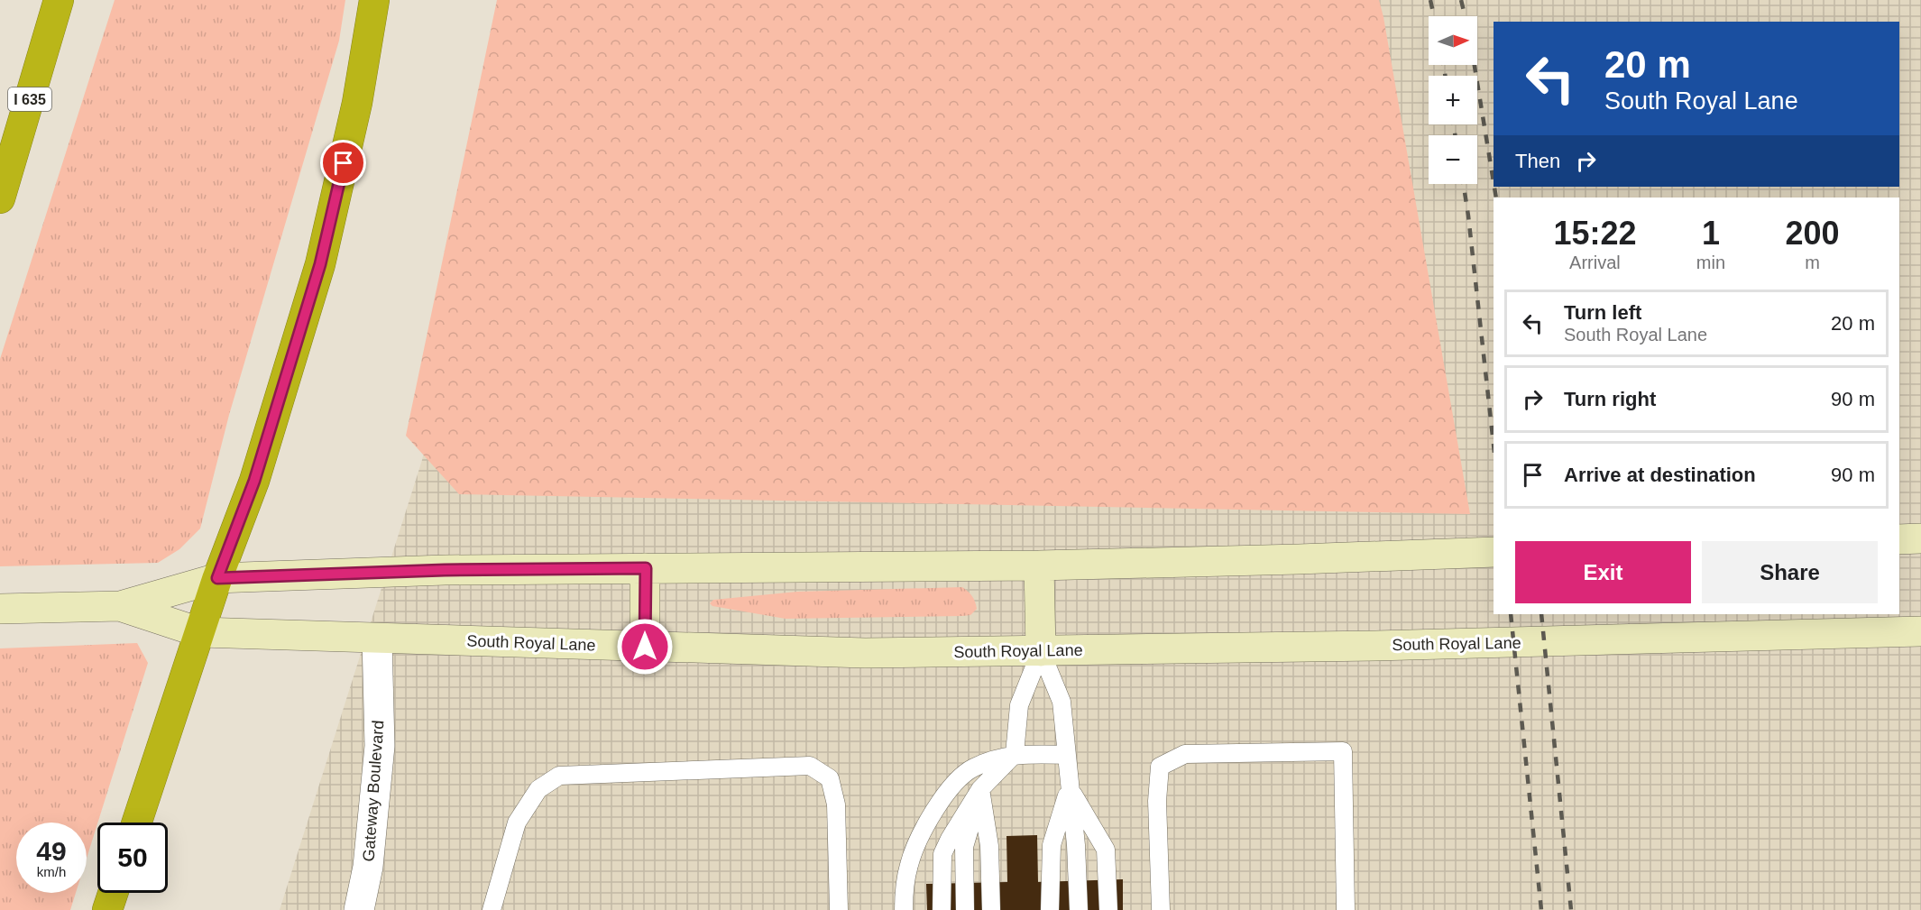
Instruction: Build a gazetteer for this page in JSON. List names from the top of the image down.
{
  "streets": {
    "highway": ["I 635"],
    "main road": ["South Royal Lane"],
    "street": ["Gateway Boulevard"]
  },
  "crossings": [
    ["South Royal Lane", "Gateway Boulevard"]
  ],
  "north": "right",
  "page": {
    "map_buttons": ["+", "−"],
    "turn": ["20 m", "South Royal Lane"],
    "then": "Then",
    "eta": [
      "15:22",
      "Arrival",
      "1",
      "min",
      "200",
      "m"
    ],
    "list": [
      {
        "name": "Turn left",
        "note": "South Royal Lane",
        "value": "20 m"
      },
      {
        "name": "Turn right",
        "value": "90 m"
      },
      {
        "name": "Arrive at destination",
        "value": "90 m"
      }
    ],
    "buttons": ["Exit", "Share"],
    "speed": "49 km/h",
    "limit": "50"
  }
}
